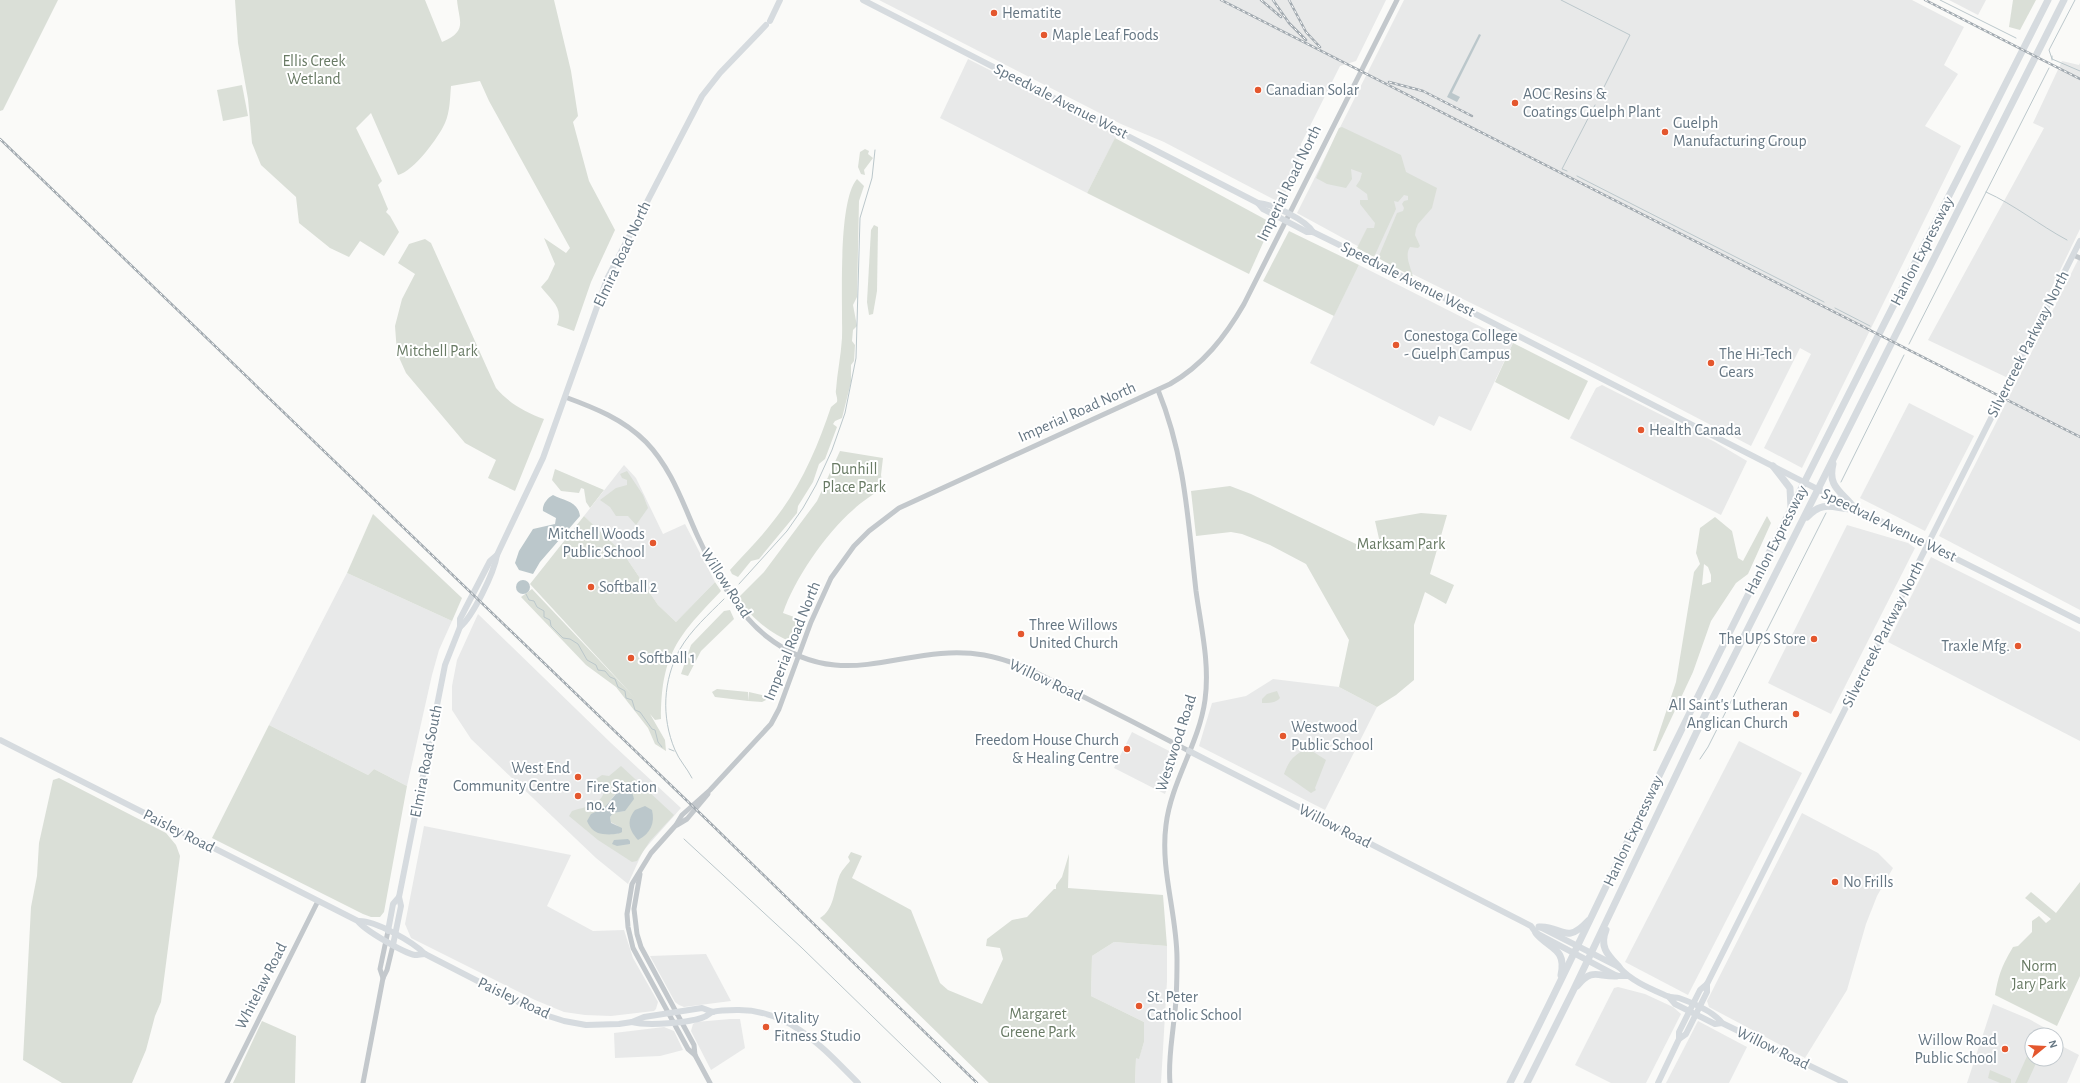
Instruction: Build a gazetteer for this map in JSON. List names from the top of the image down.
{
  "streets": {
    "highway": ["Hanlon Expressway"],
    "main road": [
      "Speedvale Avenue West",
      "Elmira Road North",
      "Silvercreek Parkway North",
      "Willow Road",
      "Elmira Road South",
      "Paisley Road"
    ],
    "street": ["Imperial Road North", "Westwood Road", "Whitelaw Road"]
  },
  "crossings": [
    ["Speedvale Avenue West", "Imperial Road North"],
    ["Speedvale Avenue West", "Hanlon Expressway"],
    ["Speedvale Avenue West", "Silvercreek Parkway North"],
    ["Imperial Road North", "Willow Road"],
    ["Imperial Road North", "Westwood Road"],
    ["Imperial Road North", "Paisley Road"],
    ["Hanlon Expressway", "Willow Road"],
    ["Elmira Road North", "Willow Road"],
    ["Elmira Road North", "Elmira Road South"],
    ["Silvercreek Parkway North", "Willow Road"],
    ["Willow Road", "Westwood Road"],
    ["Elmira Road South", "Paisley Road"],
    ["Paisley Road", "Whitelaw Road"]
  ],
  "parks": [
    "Ellis Creek Wetland",
    "Mitchell Park",
    "Dunhill Place Park",
    "Marksam Park",
    "Norm Jary Park",
    "Margaret Greene Park"
  ],
  "places": [
    "Hematite",
    "Maple Leaf Foods",
    "Canadian Solar",
    "AOC Resins & Coatings Guelph Plant",
    "Guelph Manufacturing Group",
    "Conestoga College - Guelph Campus",
    "The Hi-Tech Gears",
    "Health Canada",
    "Mitchell Woods Public School",
    "Softball 2",
    "Three Willows United Church",
    "The UPS Store",
    "Traxle Mfg.",
    "Softball 1",
    "All Saint's Lutheran Anglican Church",
    "Westwood Public School",
    "Freedom House Church & Healing Centre",
    "West End Community Centre",
    "Fire Station no. 4",
    "No Frills",
    "St. Peter Catholic School",
    "Vitality Fitness Studio",
    "Willow Road Public School"
  ],
  "north": "right"
}
